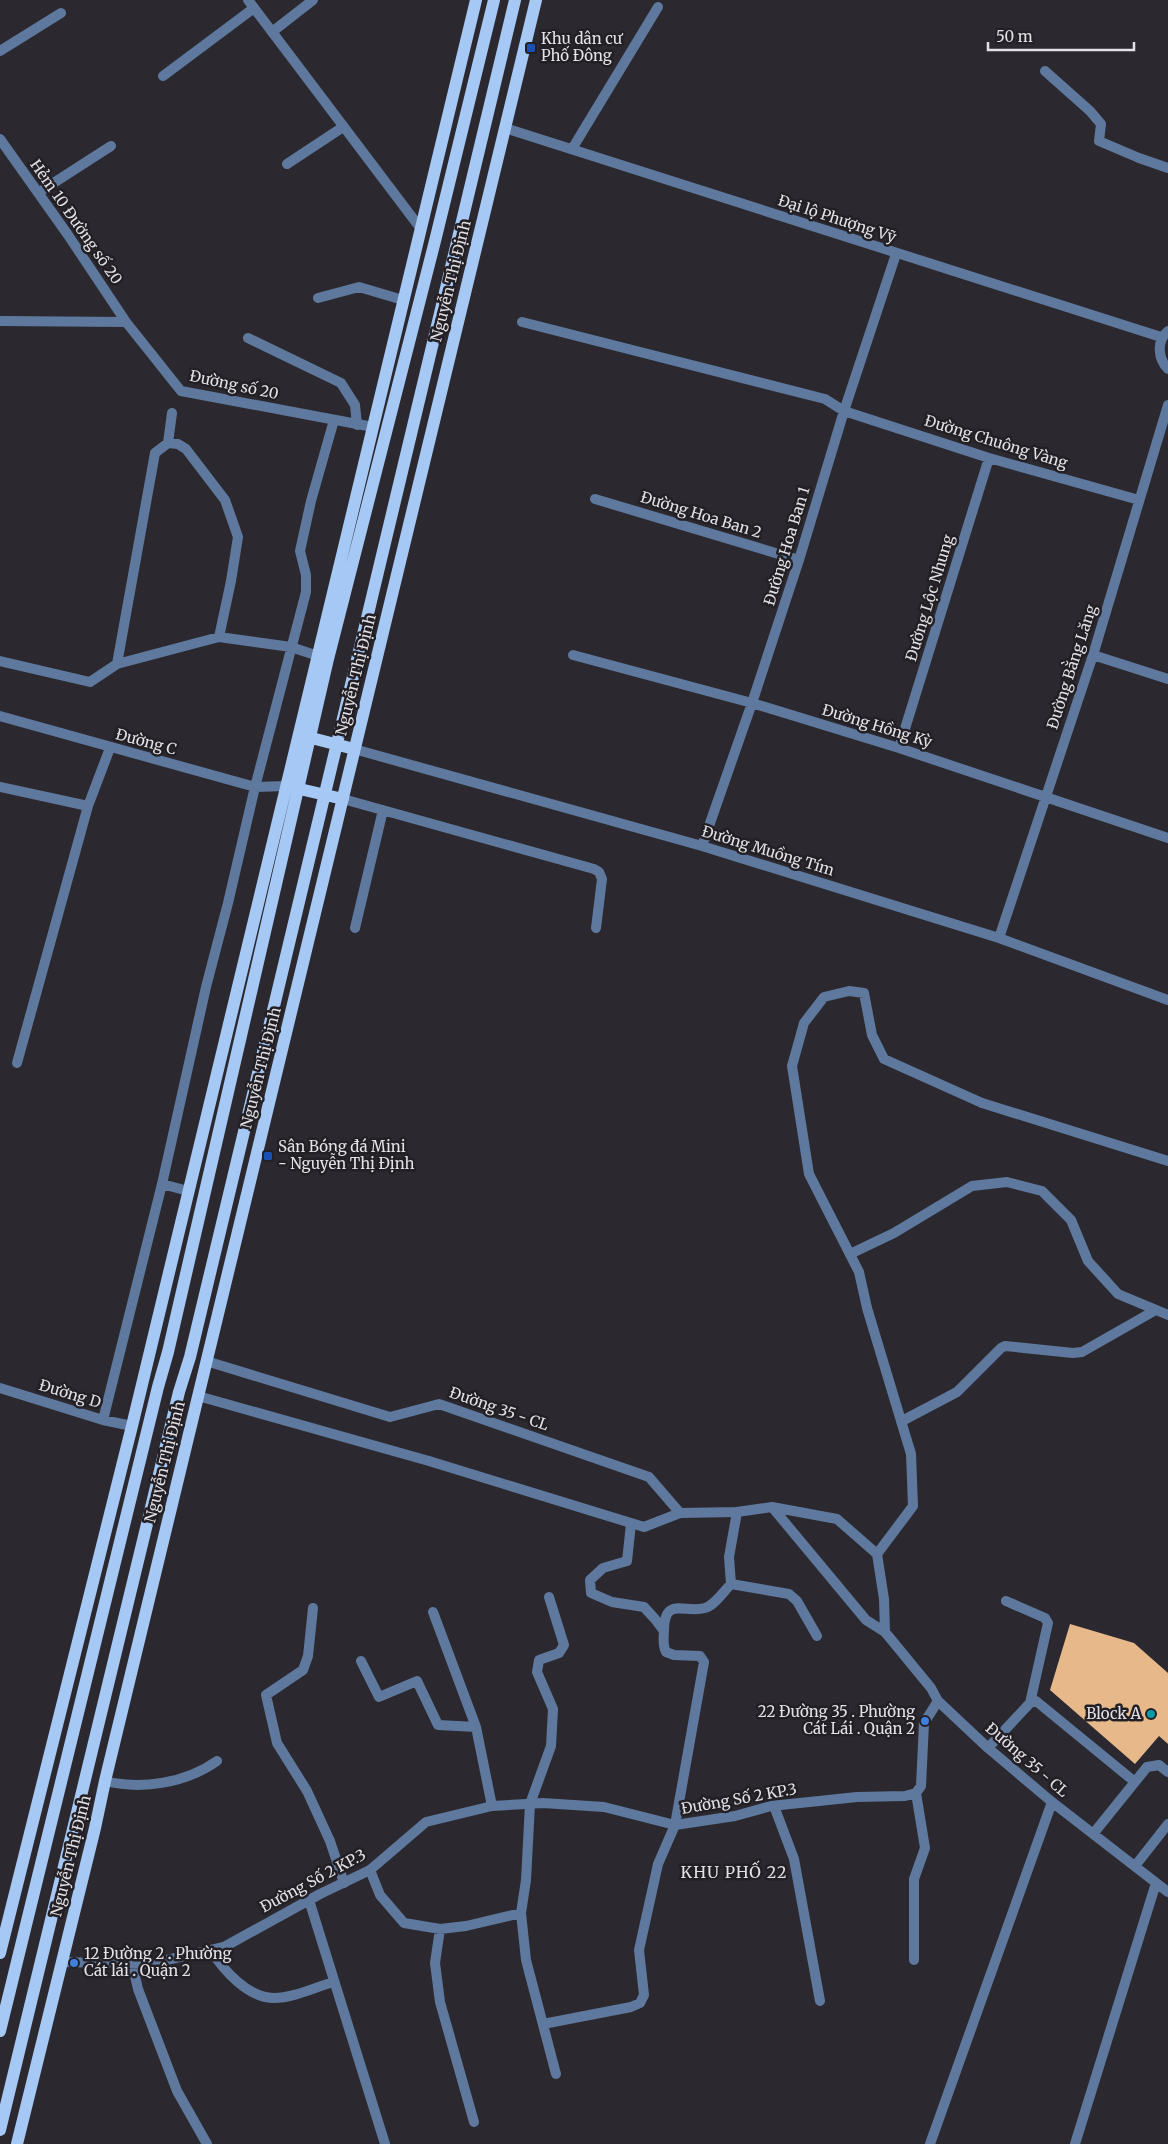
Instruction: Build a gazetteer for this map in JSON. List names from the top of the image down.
{
  "streets": {
    "main road": ["Nguyễn Thị Định"],
    "street": [
      "Đại lộ Phượng Vỹ",
      "Hẻm 10 Đường số 20",
      "Đường số 20",
      "Đường Chuông Vàng",
      "Đường Hoa Ban 2",
      "Đường Hoa Ban 1",
      "Đường Lộc Nhung",
      "Đường Bằng Lăng",
      "Đường Hồng Kỳ",
      "Đường C",
      "Đường Muồng Tím",
      "Đường D",
      "Đường 35 - CL",
      "Đường Số 2 KP.3"
    ]
  },
  "crossings": [
    ["Đại lộ Phượng Vỹ", "Nguyễn Thị Định"],
    ["Đại lộ Phượng Vỹ", "Đường Hoa Ban 1"],
    ["Hẻm 10 Đường số 20", "Đường số 20"],
    ["Nguyễn Thị Định", "Đường số 20"],
    ["Nguyễn Thị Định", "Đường C"],
    ["Nguyễn Thị Định", "Đường Muồng Tím"],
    ["Nguyễn Thị Định", "Đường D"],
    ["Nguyễn Thị Định", "Đường 35 - CL"],
    ["Nguyễn Thị Định", "Đường Số 2 KP.3"],
    ["Đường Chuông Vàng", "Đường Hoa Ban 1"],
    ["Đường Chuông Vàng", "Đường Lộc Nhung"],
    ["Đường Chuông Vàng", "Đường Bằng Lăng"],
    ["Đường Hoa Ban 2", "Đường Hoa Ban 1"],
    ["Đường Hoa Ban 1", "Đường Hồng Kỳ"],
    ["Đường Hoa Ban 1", "Đường Muồng Tím"],
    ["Đường Lộc Nhung", "Đường Hồng Kỳ"],
    ["Đường Bằng Lăng", "Đường Hồng Kỳ"],
    ["Đường Bằng Lăng", "Đường Muồng Tím"]
  ],
  "districts": ["KHU PHỐ 22"],
  "places": {
    "transit": ["Khu dân cư Phố Đông", "Sân Bóng đá Mini - Nguyễn Thị Định"],
    "other": ["Block A", "22 Đường 35 . Phường Cát Lái . Quận 2", "12 Đường 2 . Phường Cát lái . Quận 2"]
  },
  "scale_bar": "50 m"
}
